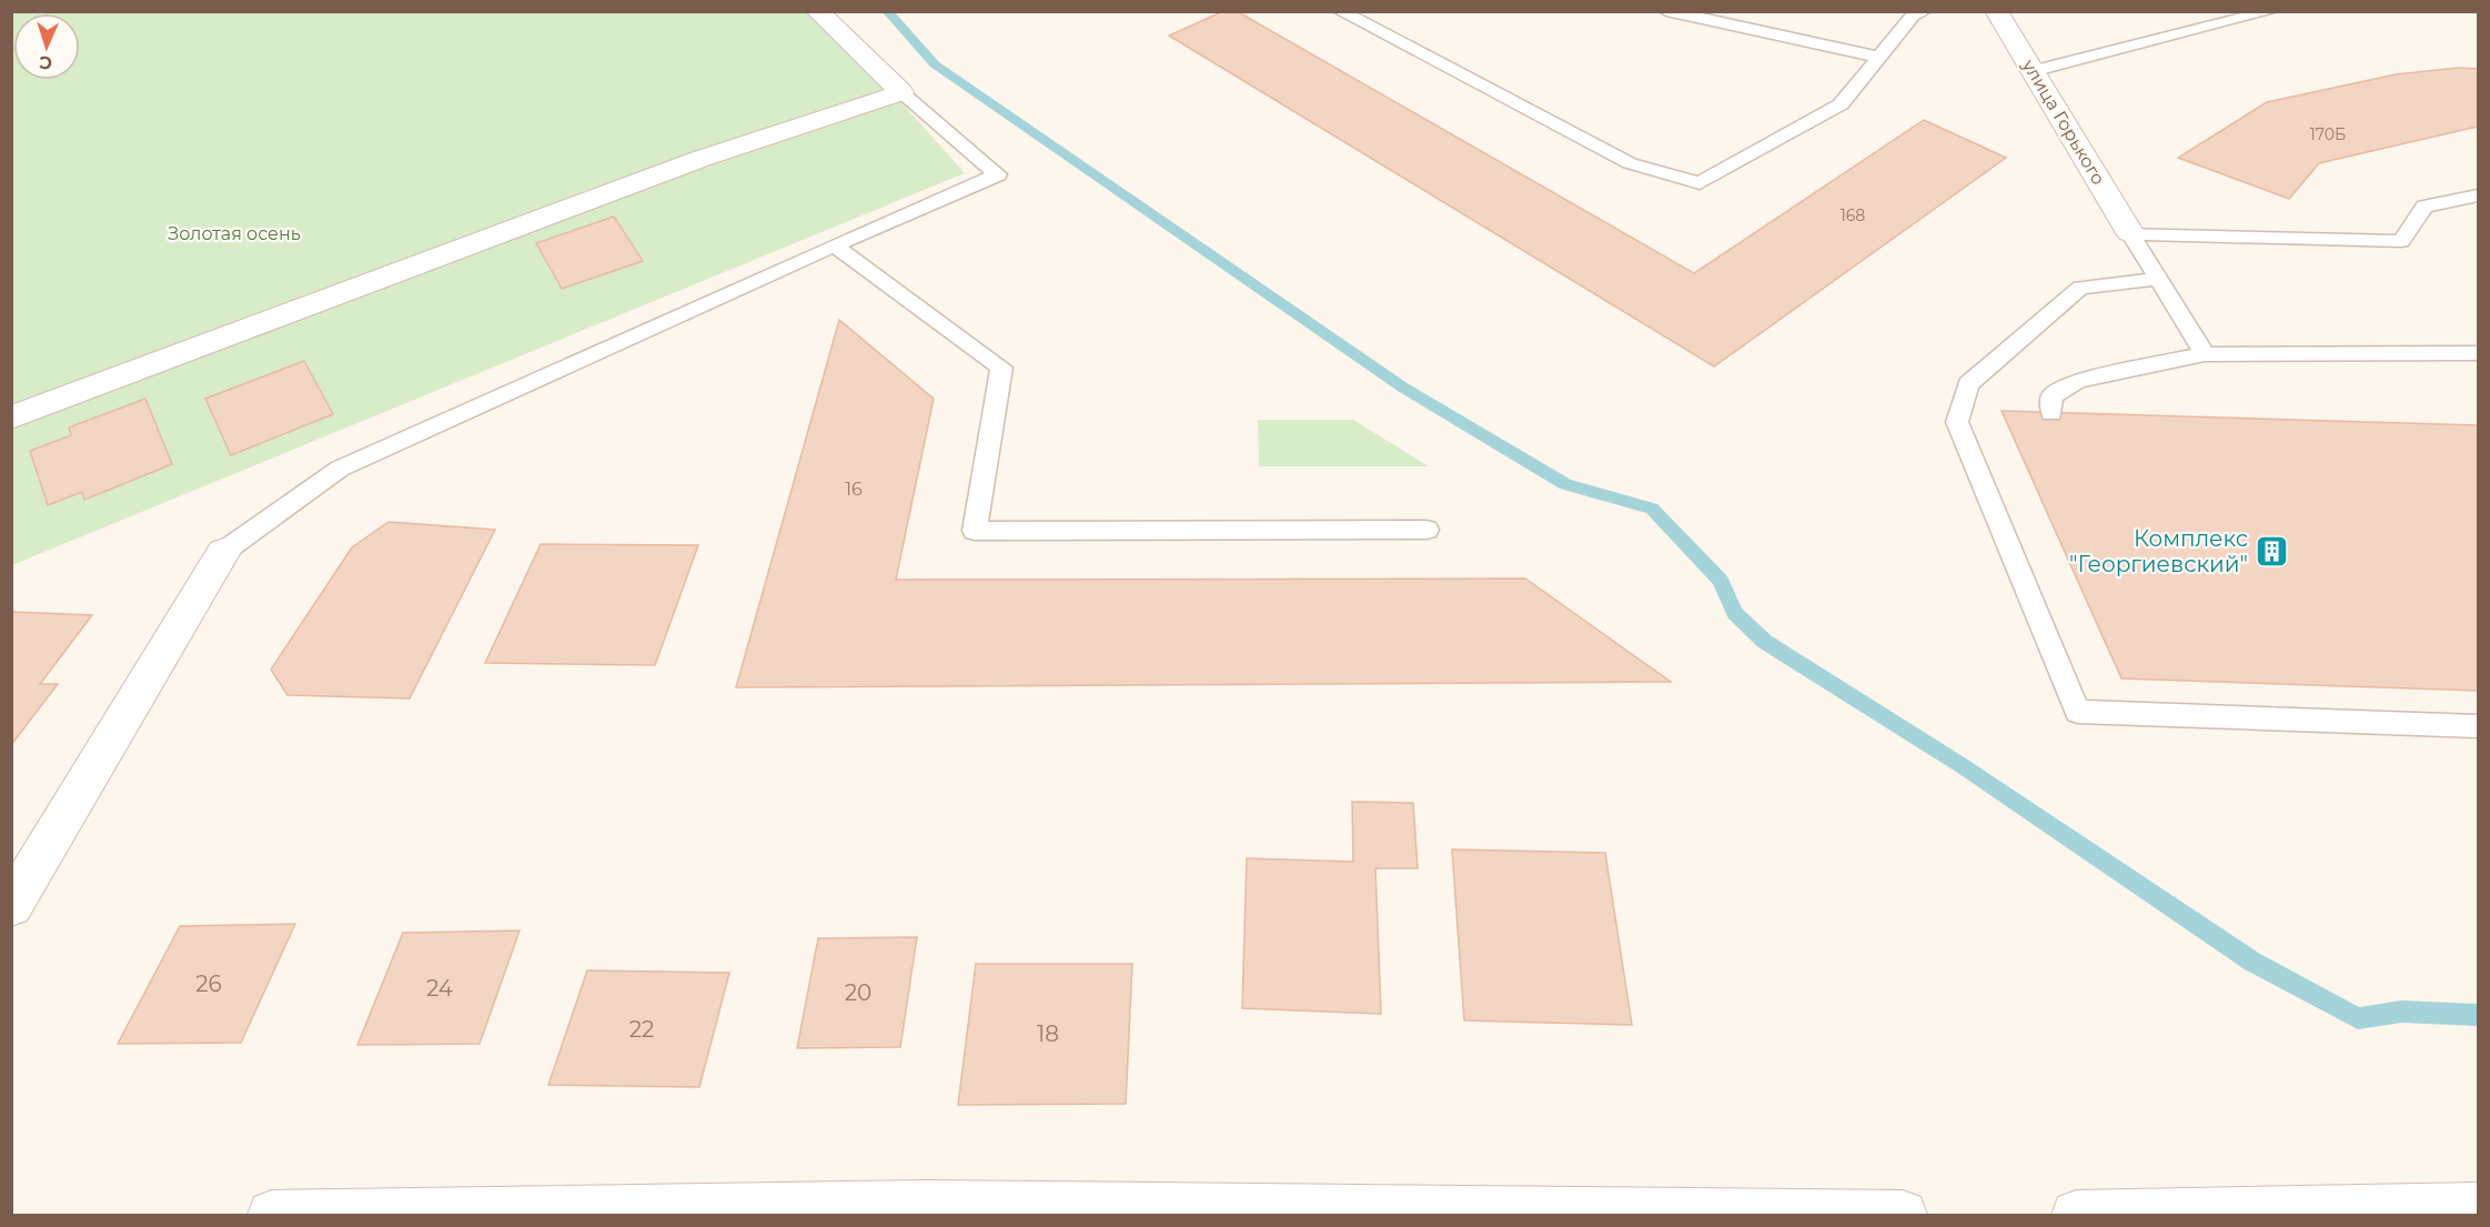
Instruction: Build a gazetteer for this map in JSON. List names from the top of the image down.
{
  "streets": {
    "street": ["улица Горького"]
  },
  "parks": ["Золотая осень"],
  "places": {
    "building": ["Комплекс \"Георгиевский\""]
  },
  "house_numbers": [
    "170Б",
    "168",
    "16",
    "26",
    "24",
    "20",
    "22",
    "18"
  ],
  "north": "bottom"
}
